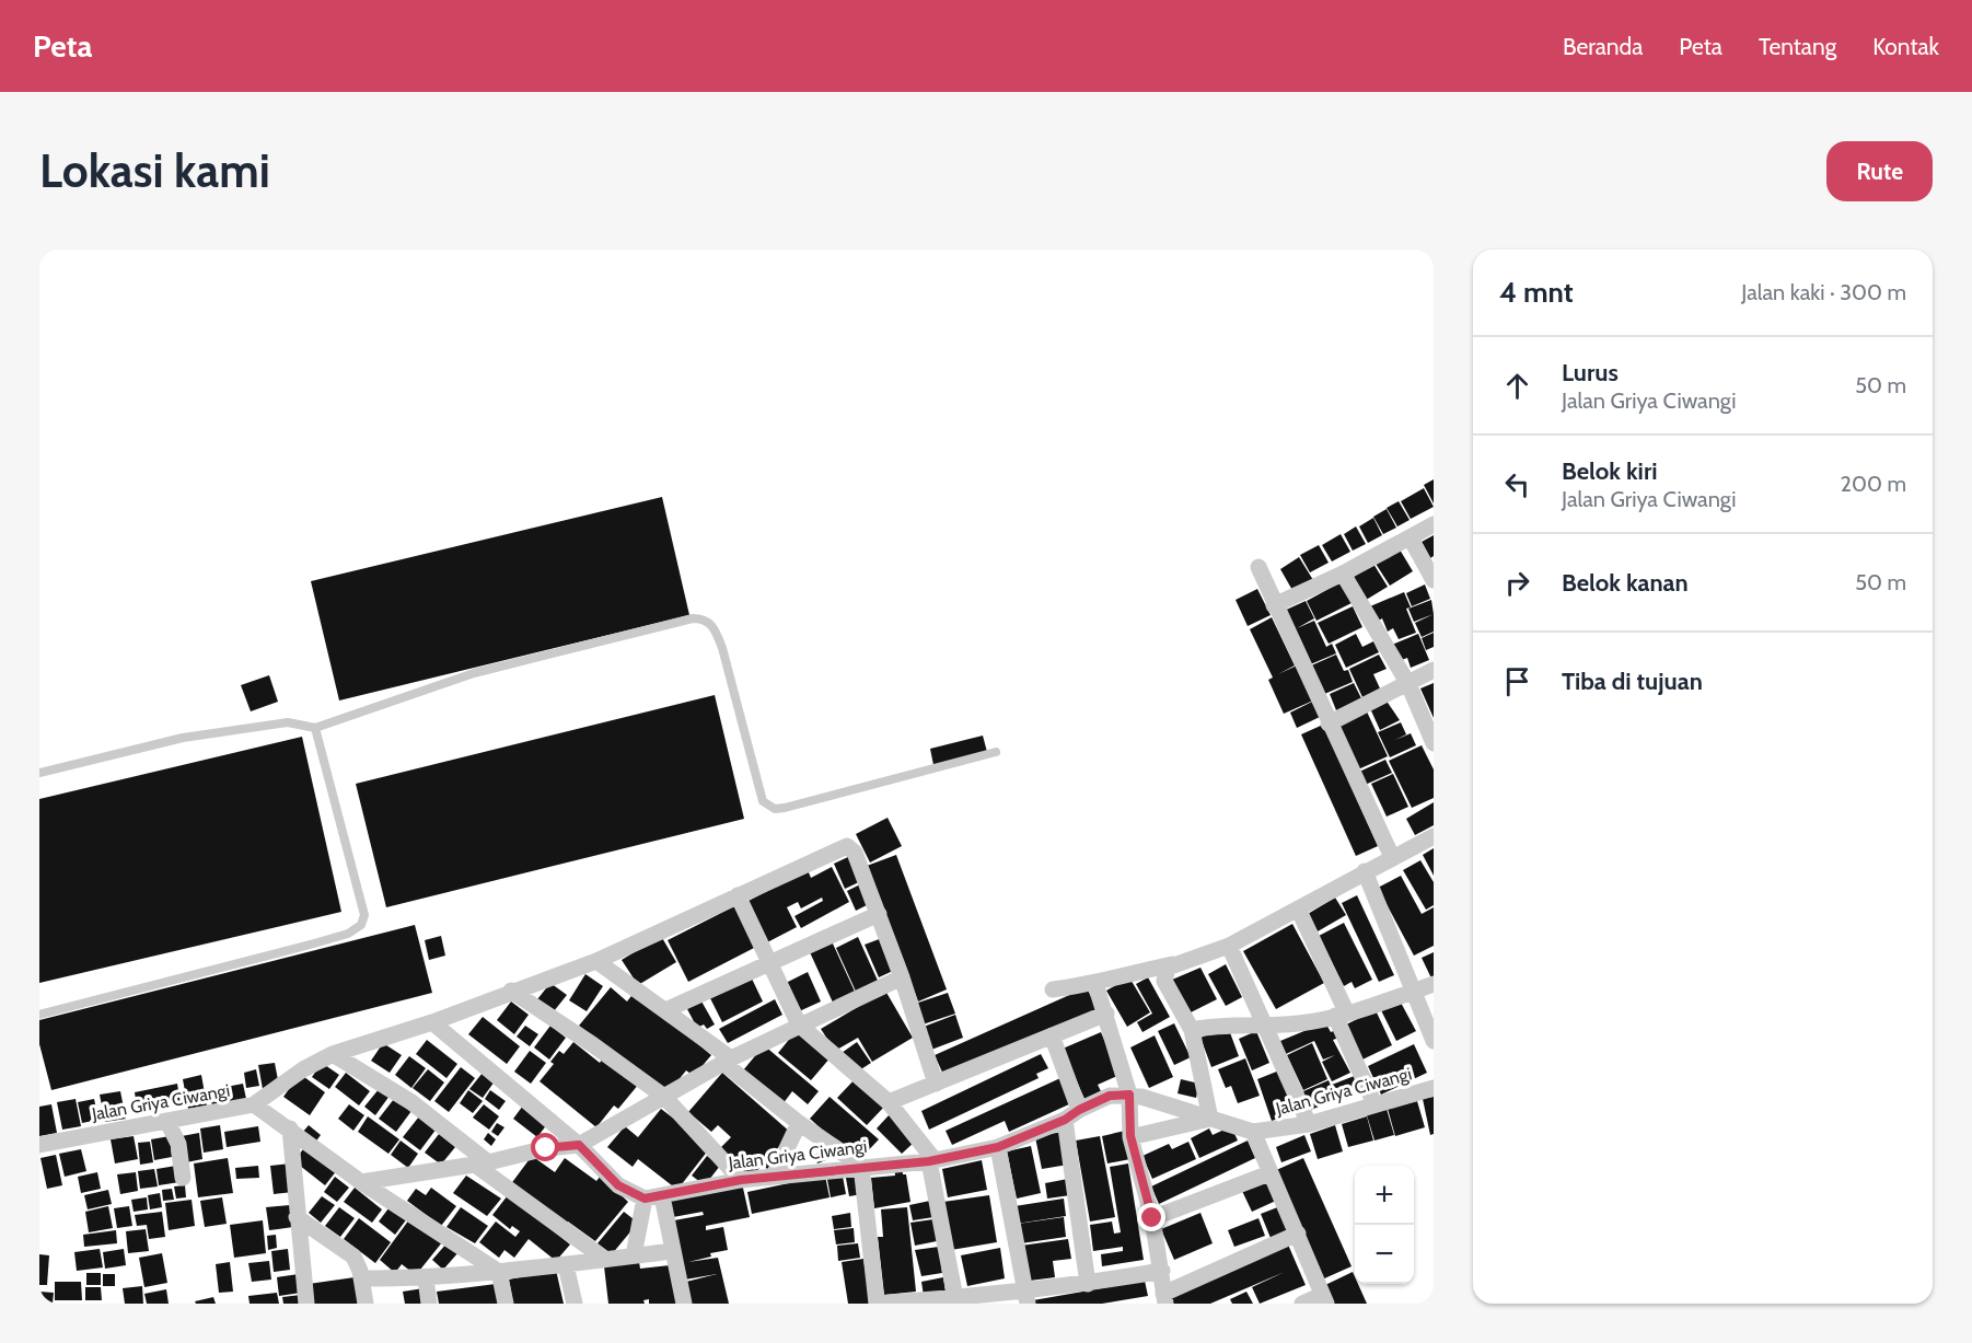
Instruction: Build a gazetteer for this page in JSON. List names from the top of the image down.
{
  "streets": {
    "street": ["Jalan Griya Ciwangi"]
  },
  "page": {
    "header": "Peta",
    "nav": [
      "Beranda",
      "Peta",
      "Tentang",
      "Kontak"
    ],
    "buttons": "Rute",
    "title": "Lokasi kami",
    "heading": ["4 mnt", "Jalan kaki · 300 m"],
    "list": [
      ["Lurus", "Jalan Griya Ciwangi", "50 m"],
      ["Belok kiri", "Jalan Griya Ciwangi", "200 m"],
      ["Belok kanan", "50 m"],
      "Tiba di tujuan"
    ],
    "map_buttons": ["+", "−"]
  }
}
